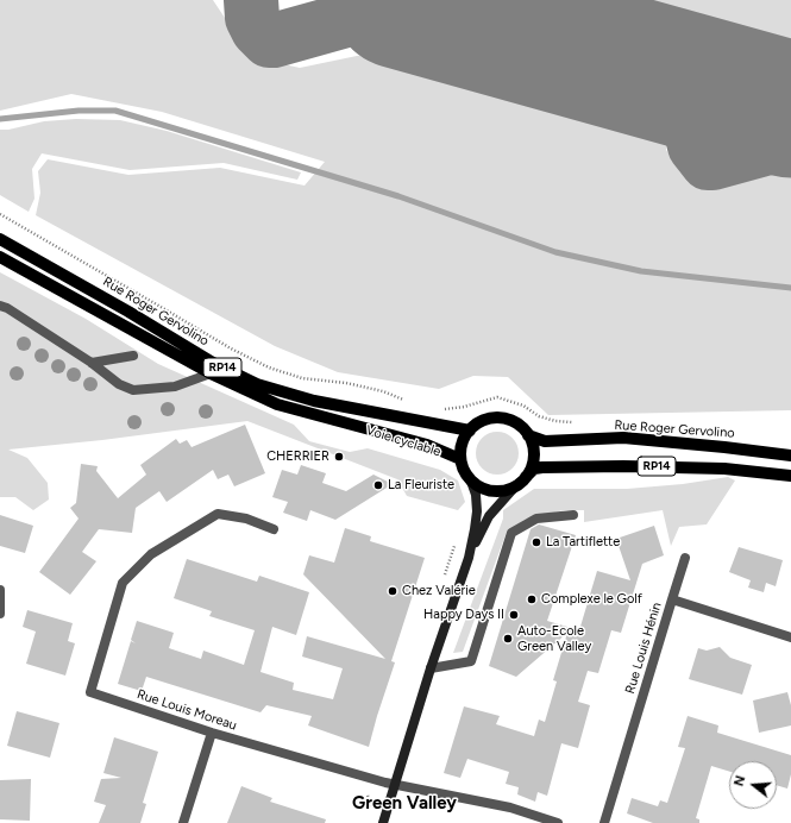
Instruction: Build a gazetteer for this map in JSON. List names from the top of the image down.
{
  "streets": {
    "main road": ["Rue Roger Gervolino", "RP14"],
    "street": ["Rue Louis Hénin", "Rue Louis Moreau"]
  },
  "crossings": [
    ["Rue Roger Gervolino", "RP14"]
  ],
  "districts": ["Green Valley"],
  "places": [
    "CHERRIER",
    "La Fleuriste",
    "La Tartiflette",
    "Chez Valérie",
    "Complexe le Golf",
    "Happy Days II",
    "Auto-Ecole Green Valley"
  ],
  "north": "left"
}
